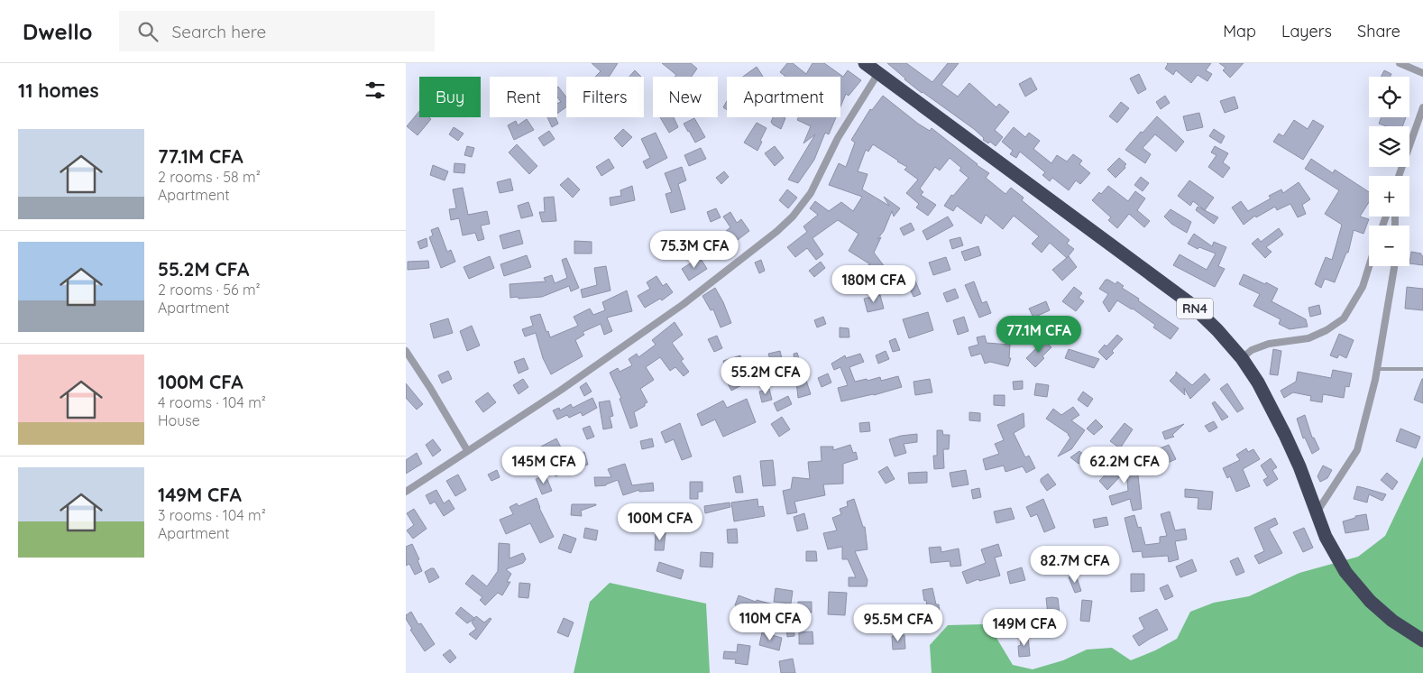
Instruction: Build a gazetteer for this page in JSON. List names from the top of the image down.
{
  "streets": {
    "highway": ["RN4"]
  },
  "page": {
    "header": "Dwello",
    "search": "Search here",
    "nav": ["Map", "Layers", "Share"],
    "heading": "11 homes",
    "map_buttons": ["+", "−"],
    "chip": [
      "Buy",
      "Rent",
      "Filters",
      "New",
      "Apartment"
    ],
    "list": [
      {
        "name": "77.1M CFA",
        "note": "2 rooms · 58 m² · Apartment"
      },
      {
        "name": "55.2M CFA",
        "note": "2 rooms · 56 m² · Apartment"
      },
      {
        "name": "100M CFA",
        "note": "4 rooms · 104 m² · House"
      },
      {
        "name": "149M CFA",
        "note": "3 rooms · 104 m² · Apartment"
      }
    ],
    "price": [
      "75.3M CFA",
      "180M CFA",
      "77.1M CFA",
      "55.2M CFA",
      "145M CFA",
      "62.2M CFA",
      "100M CFA",
      "82.7M CFA",
      "110M CFA",
      "95.5M CFA",
      "149M CFA"
    ]
  }
}
